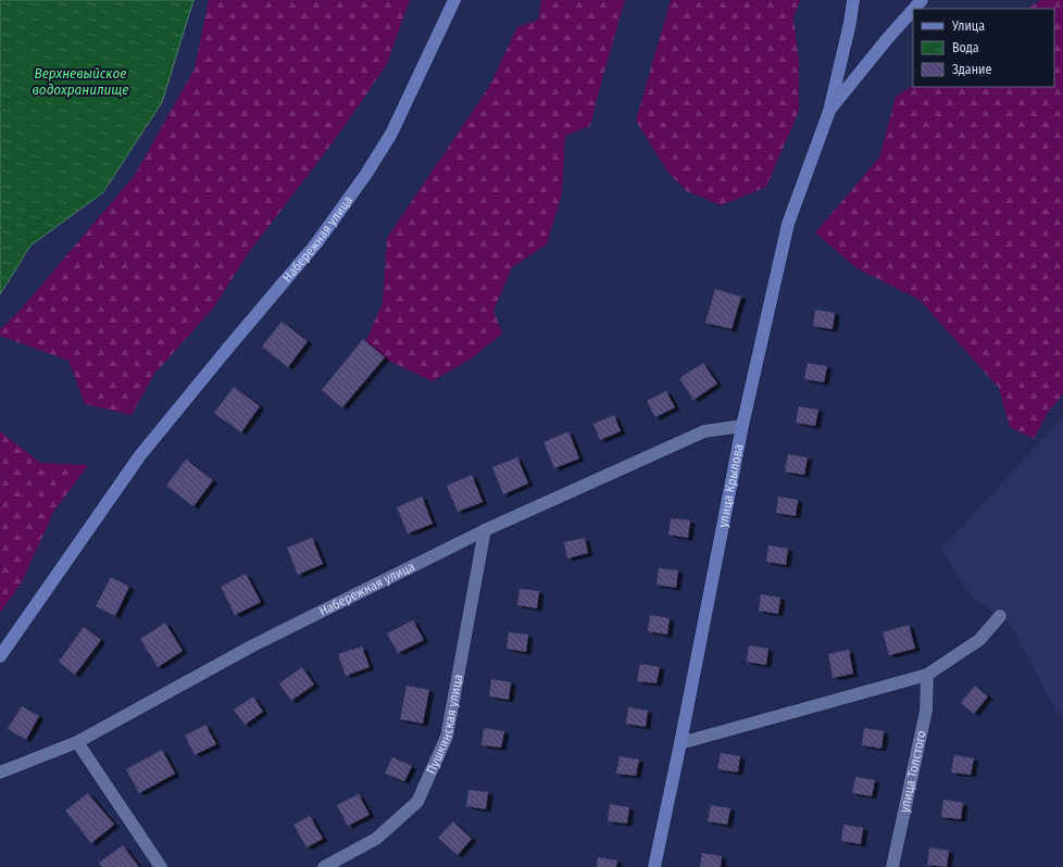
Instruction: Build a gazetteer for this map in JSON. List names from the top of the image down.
{
  "streets": {
    "main road": ["Набережная улица", "улица Крылова"],
    "street": ["Пушкинская улица", "улица Толстого"]
  },
  "crossings": [
    ["Набережная улица", "улица Крылова"],
    ["Набережная улица", "Пушкинская улица"]
  ],
  "water": ["Верхневыйское водохранилище"],
  "legend": ["Улица", "Вода", "Здание"]
}
